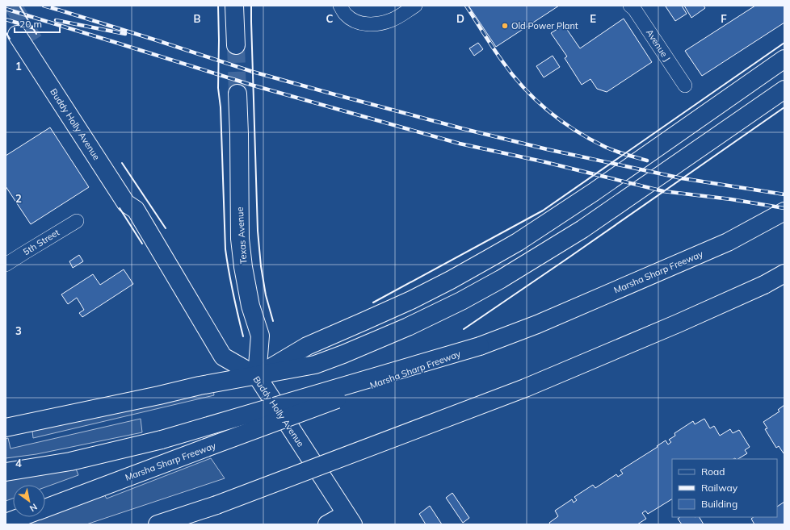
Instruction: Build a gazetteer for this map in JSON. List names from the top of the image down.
{
  "streets": {
    "main road": ["Buddy Holly Avenue", "Texas Avenue", "Marsha Sharp Freeway"],
    "street": ["Avenue J", "5th Street"]
  },
  "crossings": [
    ["Buddy Holly Avenue", "Texas Avenue"]
  ],
  "places": ["Old Power Plant"],
  "legend": ["Road", "Railway", "Building"],
  "scale_bar": "20 m",
  "north": "bottom right",
  "grid": {
    "columns": [
      "B",
      "C",
      "D",
      "E",
      "F"
    ],
    "rows": [
      "1",
      "2",
      "3",
      "4"
    ]
  }
}
